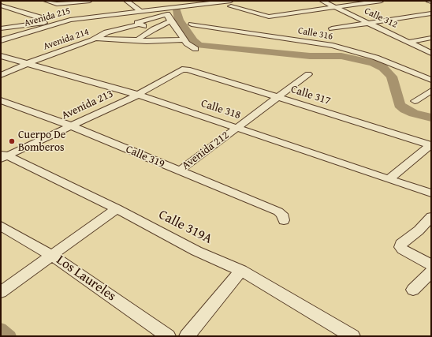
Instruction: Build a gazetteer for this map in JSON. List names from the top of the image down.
{
  "streets": {
    "street": [
      "Avenida 215",
      "Calle 312",
      "Calle 316",
      "Avenida 214",
      "Calle 317",
      "Avenida 213",
      "Calle 318",
      "Avenida 212",
      "Calle 319",
      "Calle 319A",
      "Los Laureles"
    ]
  },
  "crossings": [
    ["Avenida 215", "Avenida 214"],
    ["Avenida 214", "Calle 318"],
    ["Calle 317", "Avenida 213"],
    ["Calle 317", "Avenida 212"],
    ["Avenida 213", "Calle 318"],
    ["Avenida 213", "Calle 319"],
    ["Avenida 213", "Calle 319A"],
    ["Calle 318", "Avenida 212"],
    ["Avenida 212", "Calle 319"]
  ],
  "places": ["Cuerpo De Bomberos"]
}
